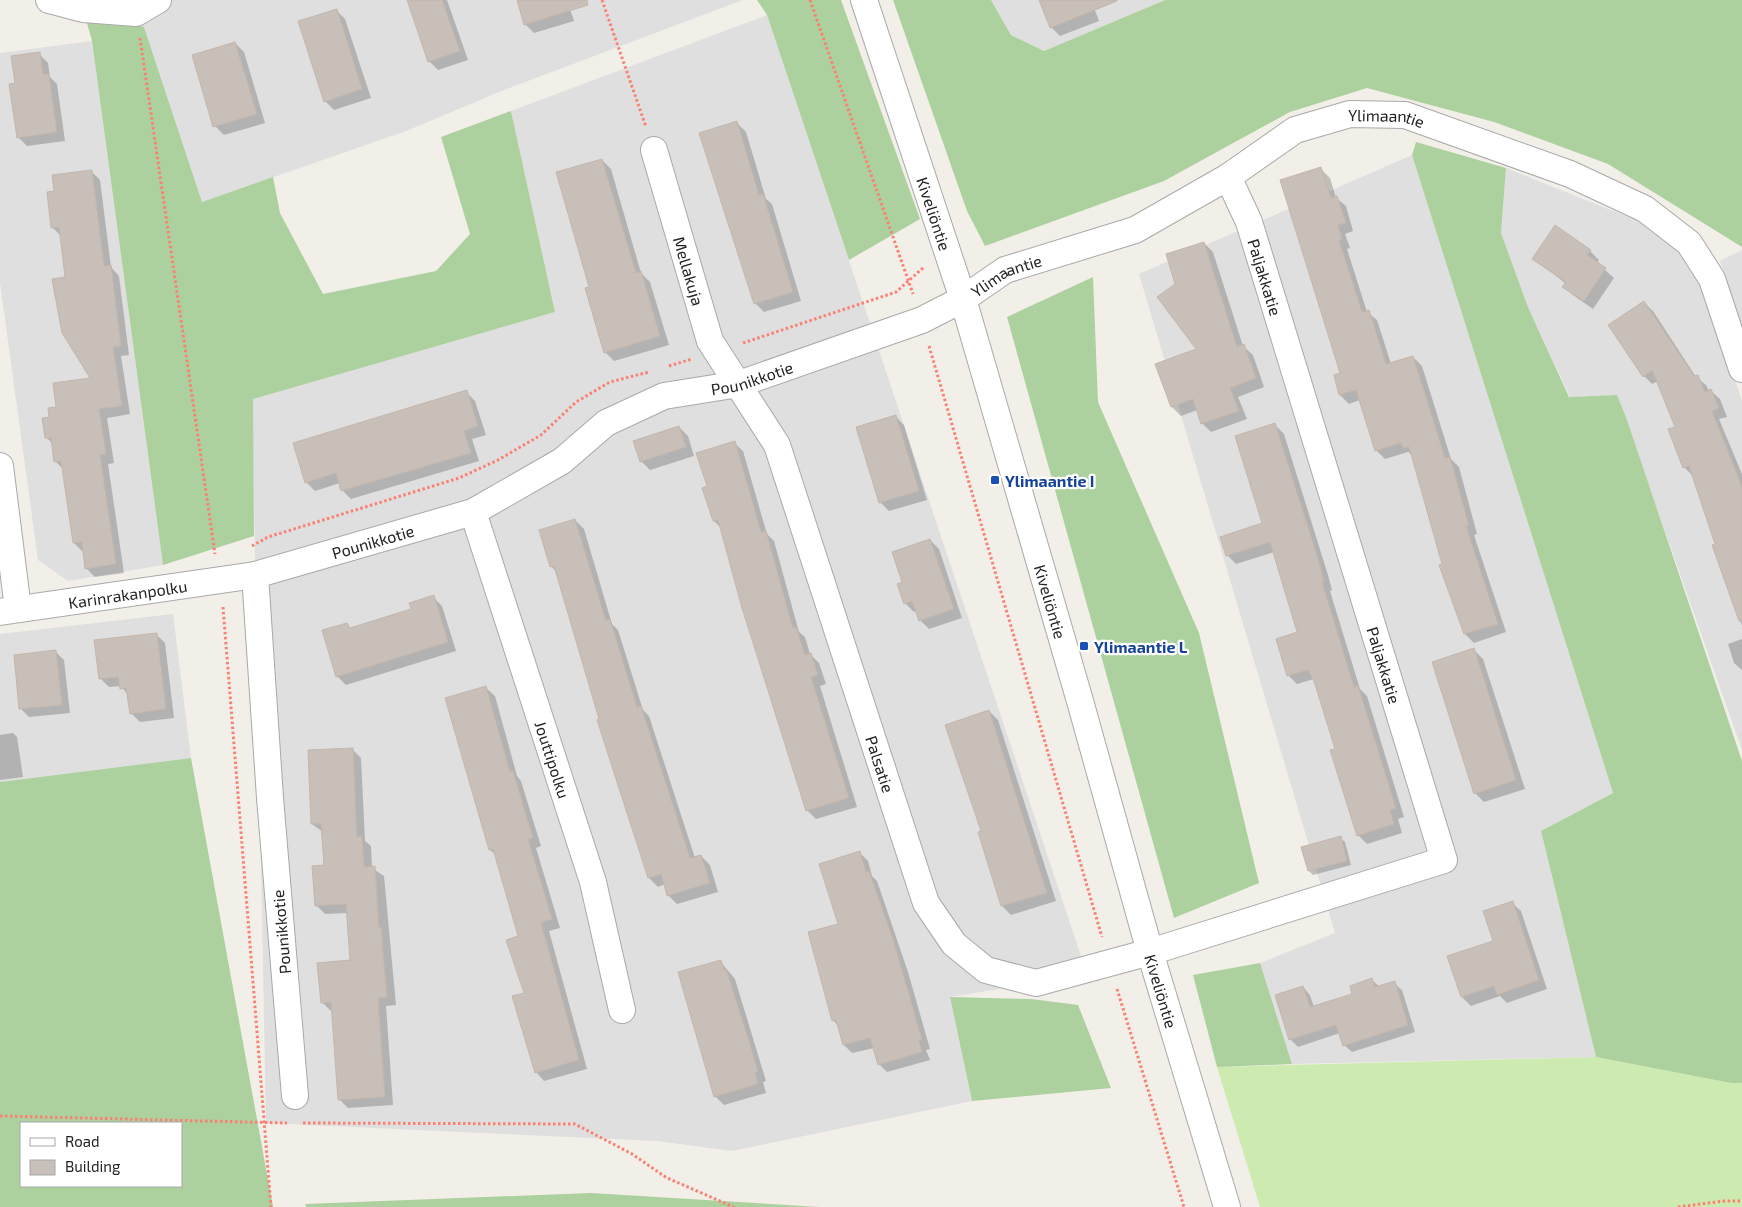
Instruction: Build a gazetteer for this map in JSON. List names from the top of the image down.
{
  "streets": {
    "street": [
      "Ylimaantie",
      "Kiveliöntie",
      "Mellakuja",
      "Paljakkatie",
      "Pounikkotie",
      "Karinrakanpolku",
      "Jouttipolku",
      "Palsatie"
    ]
  },
  "crossings": [
    ["Ylimaantie", "Kiveliöntie"],
    ["Ylimaantie", "Paljakkatie"],
    ["Ylimaantie", "Pounikkotie"],
    ["Kiveliöntie", "Paljakkatie"],
    ["Kiveliöntie", "Pounikkotie"],
    ["Kiveliöntie", "Palsatie"],
    ["Mellakuja", "Pounikkotie"],
    ["Mellakuja", "Palsatie"],
    ["Paljakkatie", "Palsatie"],
    ["Pounikkotie", "Karinrakanpolku"],
    ["Pounikkotie", "Jouttipolku"],
    ["Pounikkotie", "Palsatie"]
  ],
  "places": {
    "transit": ["Ylimaantie I", "Ylimaantie L"]
  },
  "legend": ["Road", "Building"]
}
